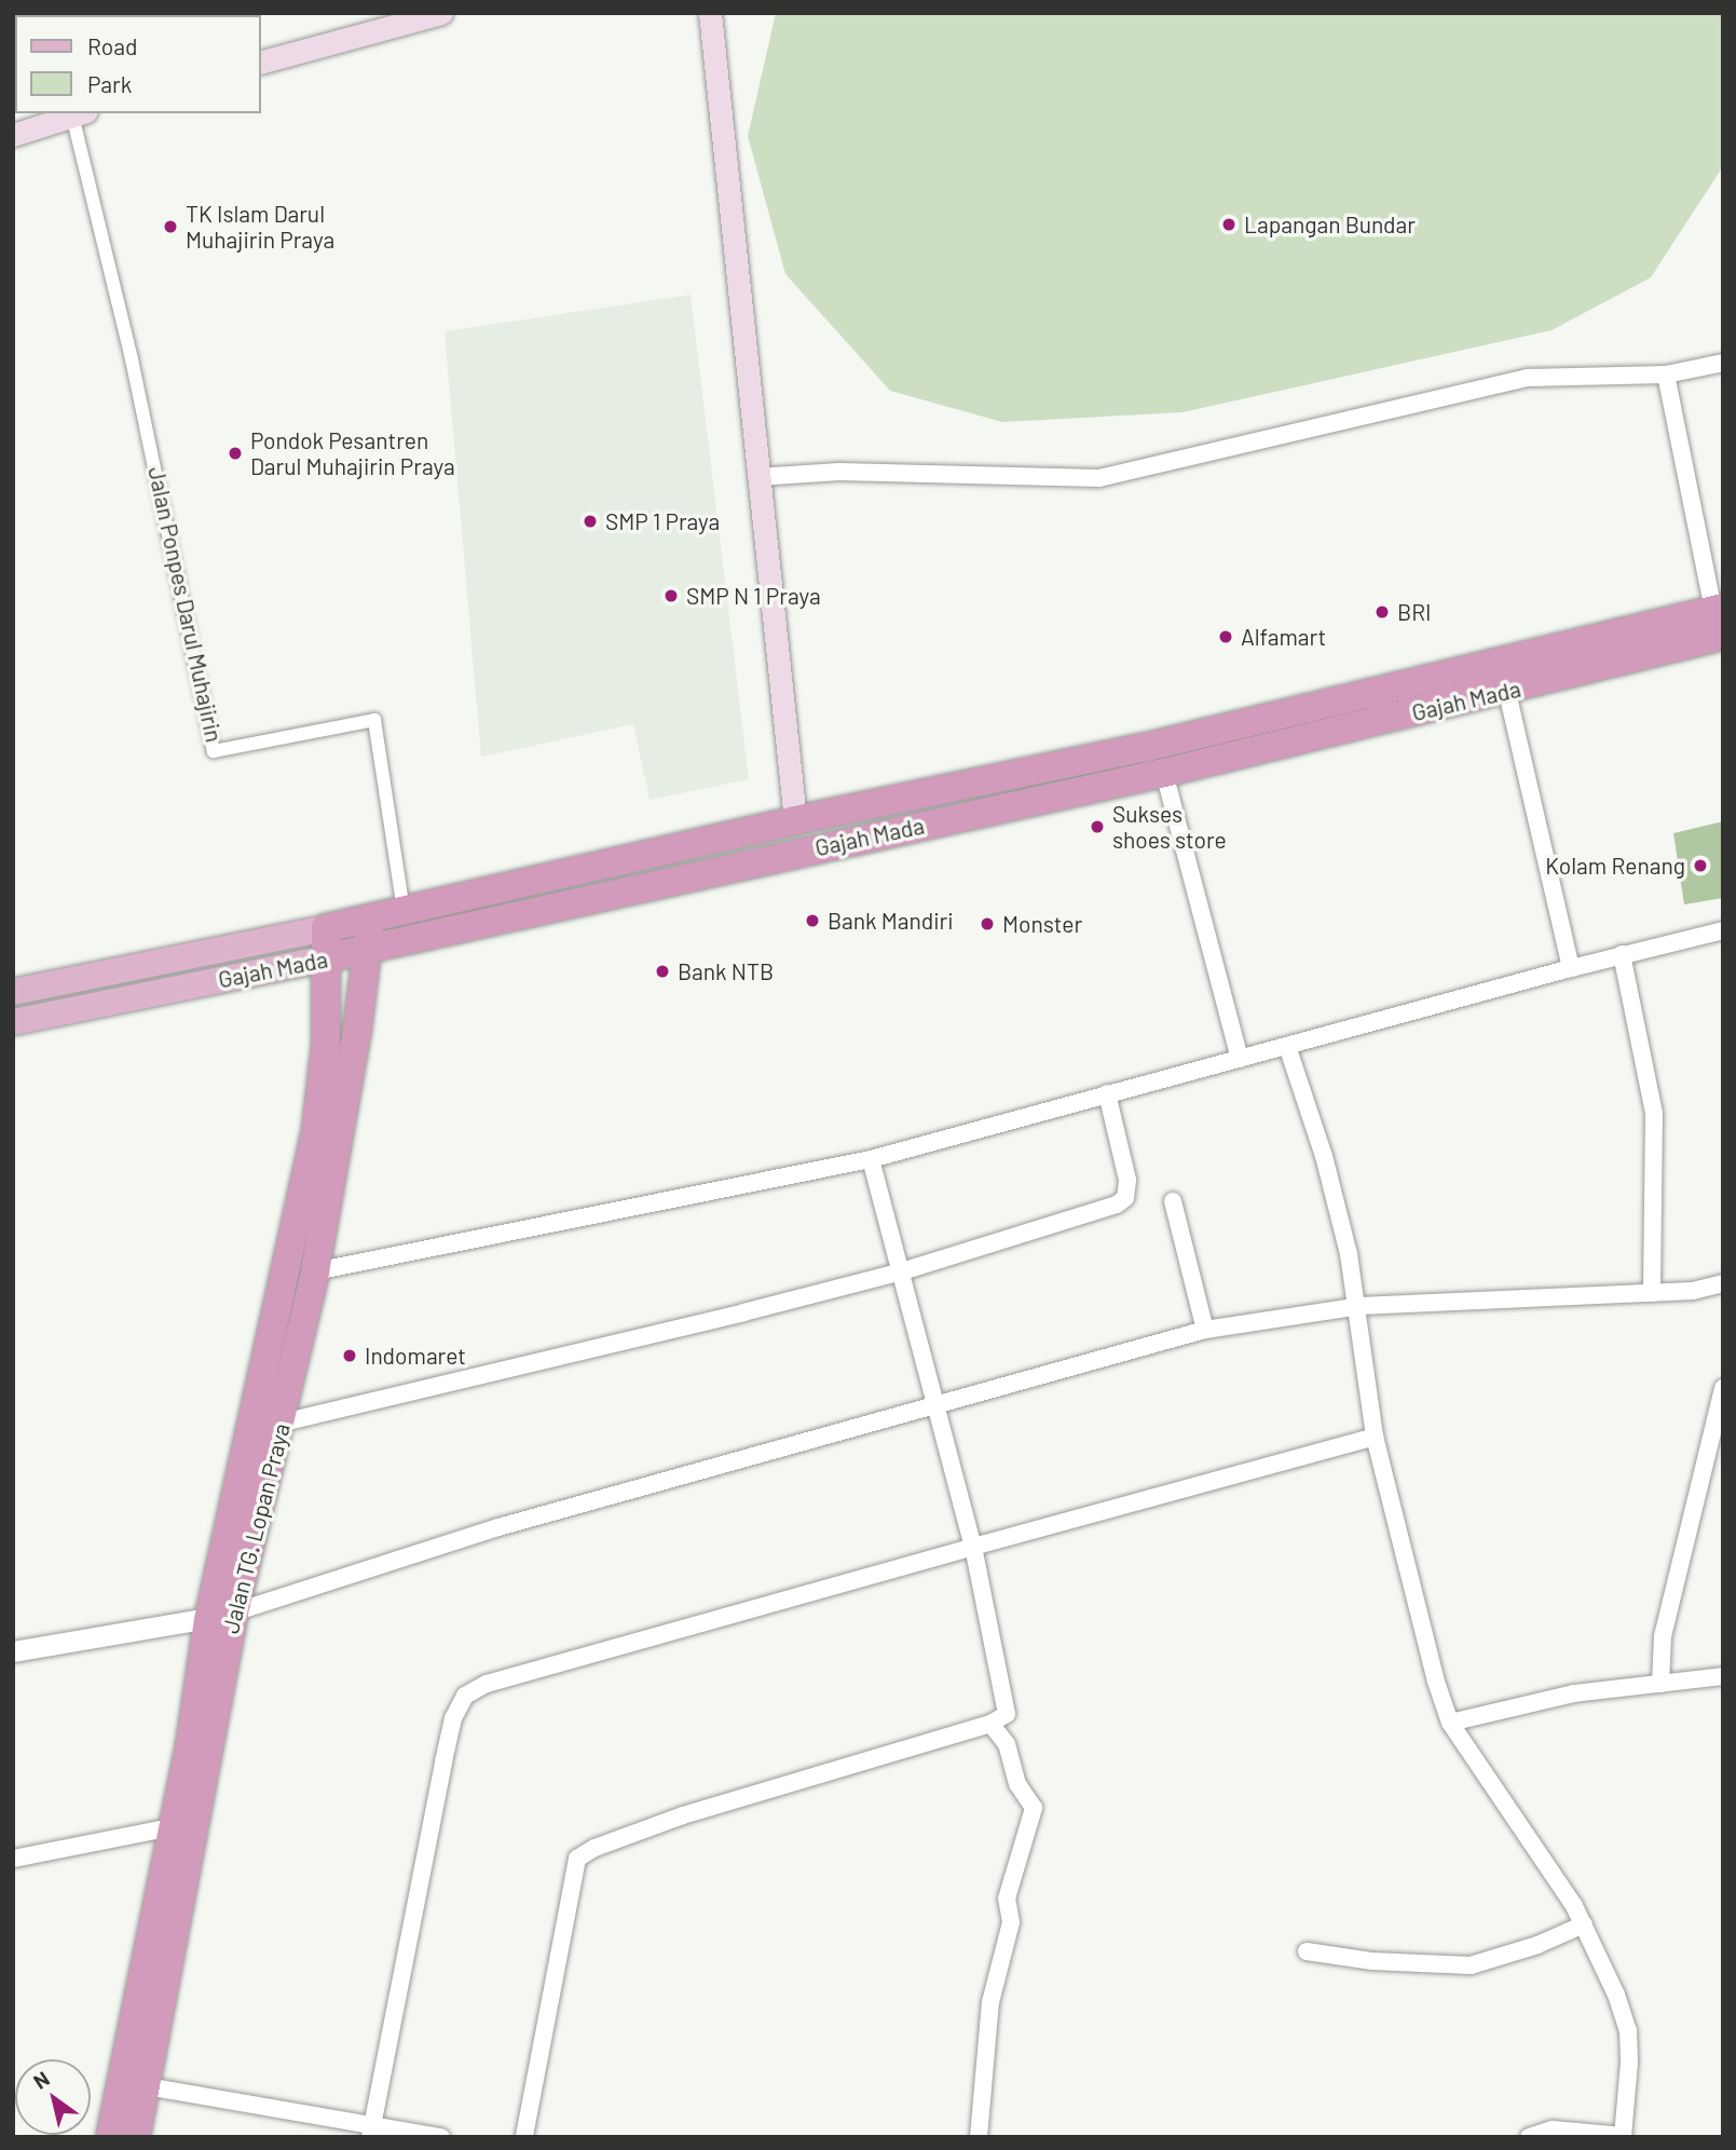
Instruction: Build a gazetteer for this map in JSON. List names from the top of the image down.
{
  "streets": {
    "highway": ["Gajah Mada", "Jalan TG. Lopan Praya"],
    "street": ["Jalan Ponpes Darul Muhajirin"]
  },
  "crossings": [
    ["Jalan Ponpes Darul Muhajirin", "Gajah Mada"],
    ["Gajah Mada", "Jalan TG. Lopan Praya"]
  ],
  "places": [
    "Lapangan Bundar",
    "TK Islam Darul Muhajirin Praya",
    "Pondok Pesantren Darul Muhajirin Praya",
    "SMP 1 Praya",
    "SMP N 1 Praya",
    "BRI",
    "Alfamart",
    "Sukses shoes store",
    "Kolam Renang",
    "Bank Mandiri",
    "Monster",
    "Bank NTB",
    "Indomaret"
  ],
  "legend": ["Road", "Park"],
  "north": "top left"
}
